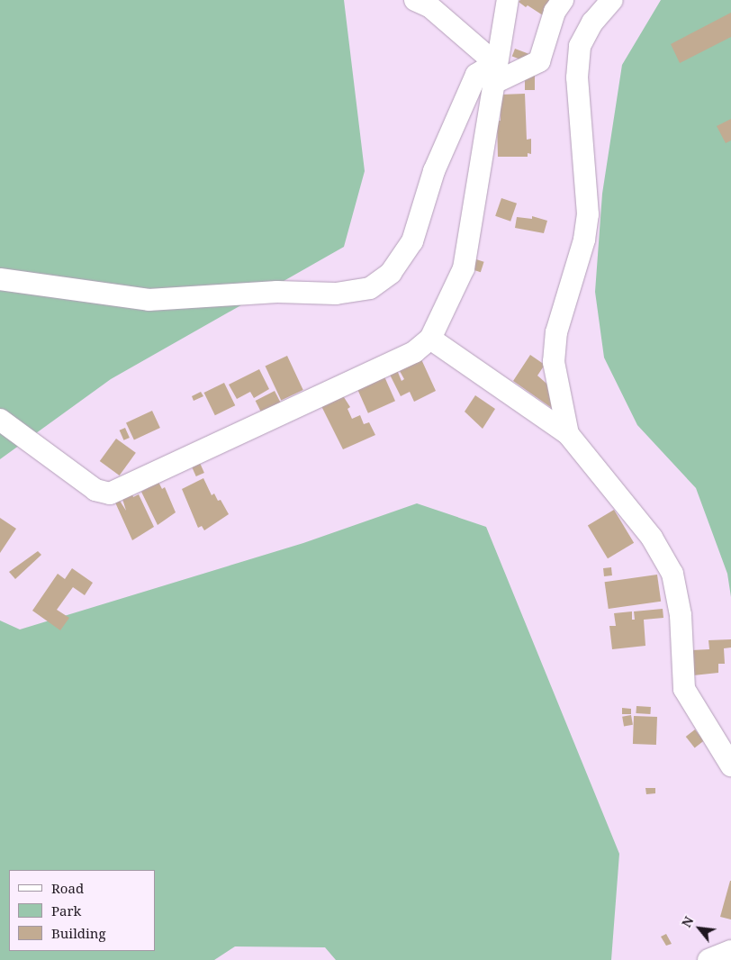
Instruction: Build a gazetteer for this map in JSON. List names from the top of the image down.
{
  "legend": ["Road", "Park", "Building"],
  "north": "top left"
}
